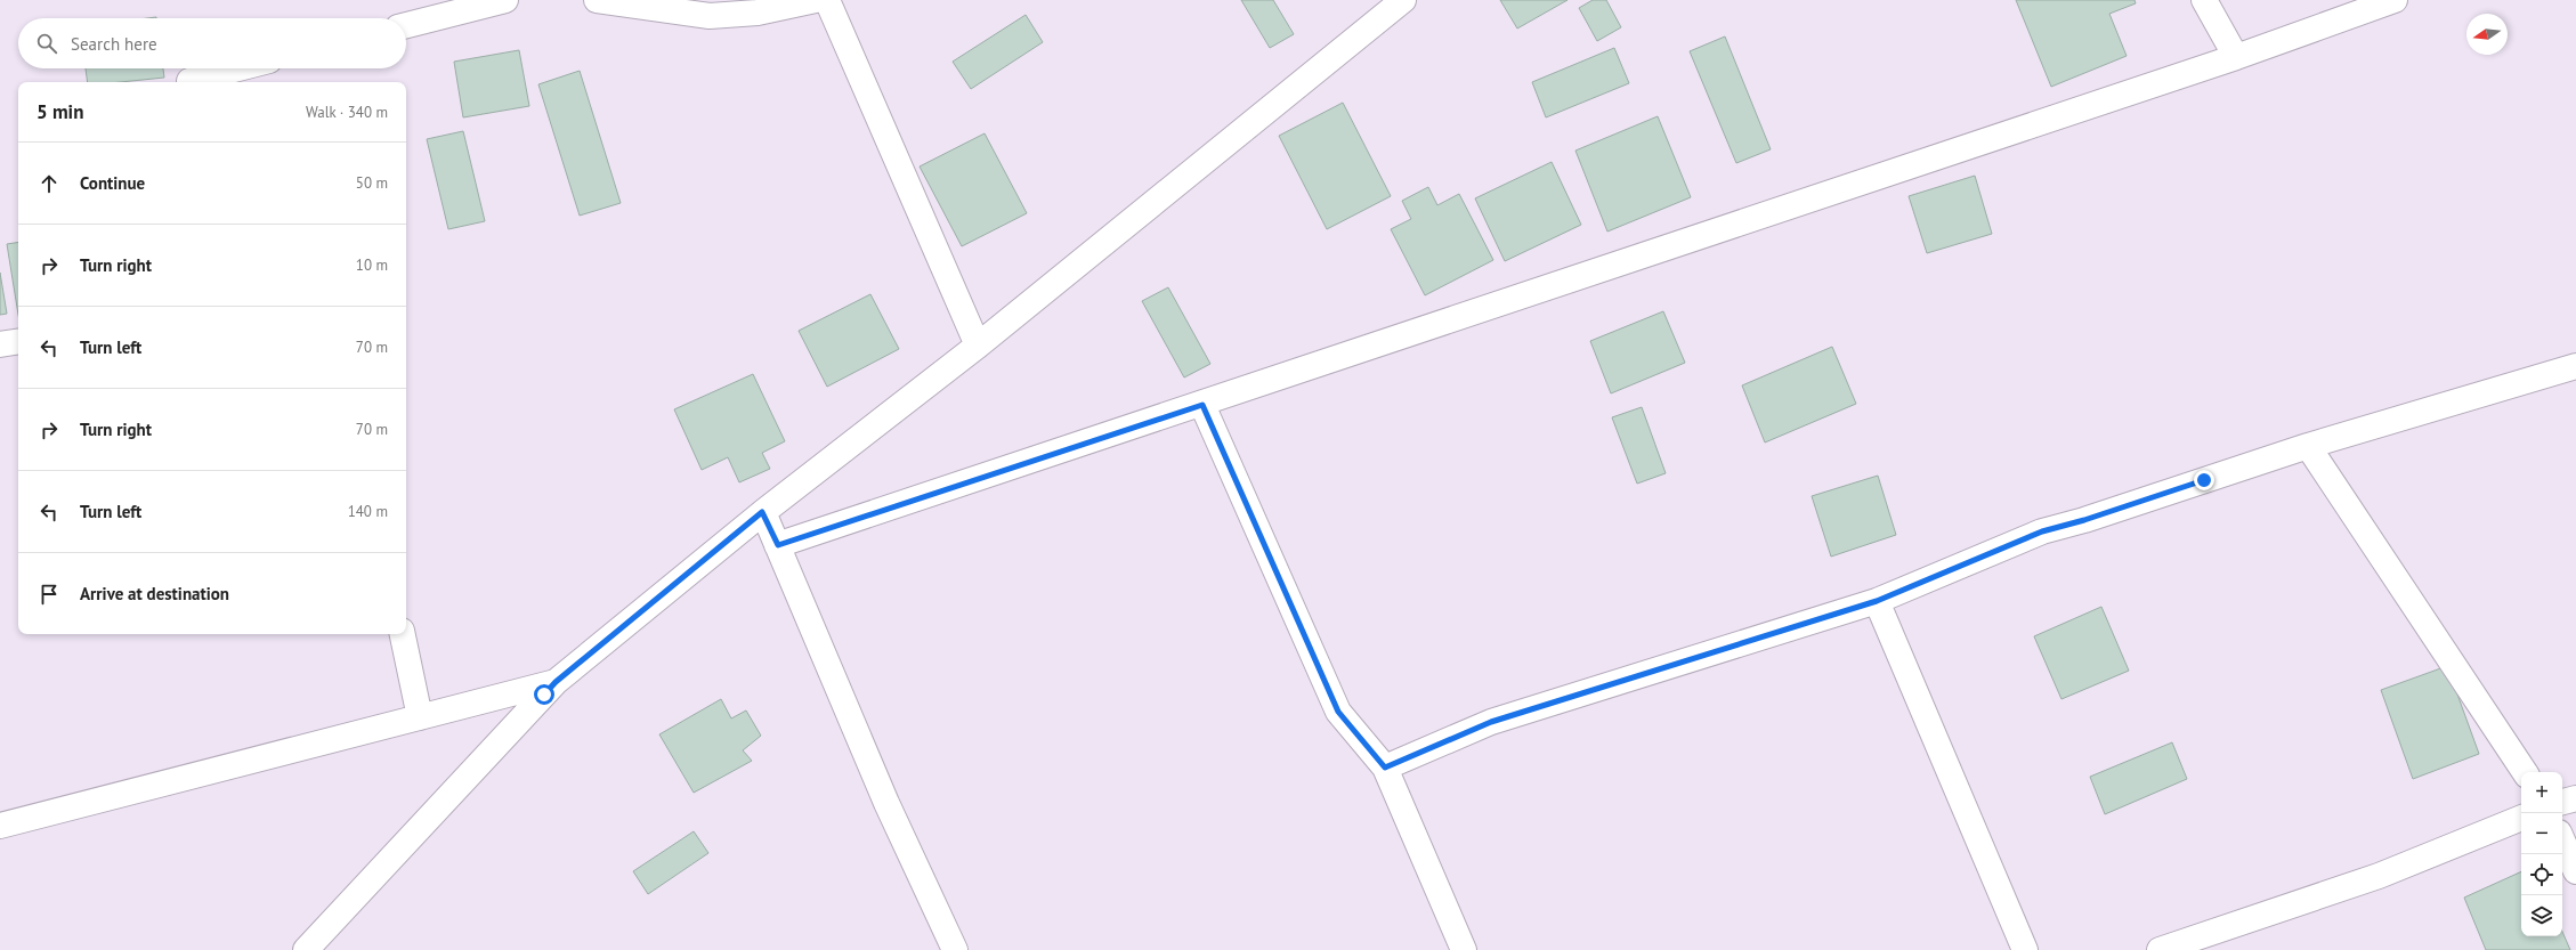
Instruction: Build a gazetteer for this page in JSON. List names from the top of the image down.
{
  "north": "left",
  "page": {
    "search": "Search here",
    "heading": ["5 min", "Walk · 340 m"],
    "list": [
      ["Continue", "50 m"],
      ["Turn right", "10 m"],
      ["Turn left", "70 m"],
      ["Turn right", "70 m"],
      ["Turn left", "140 m"],
      "Arrive at destination"
    ],
    "map_buttons": ["+", "−"]
  }
}
